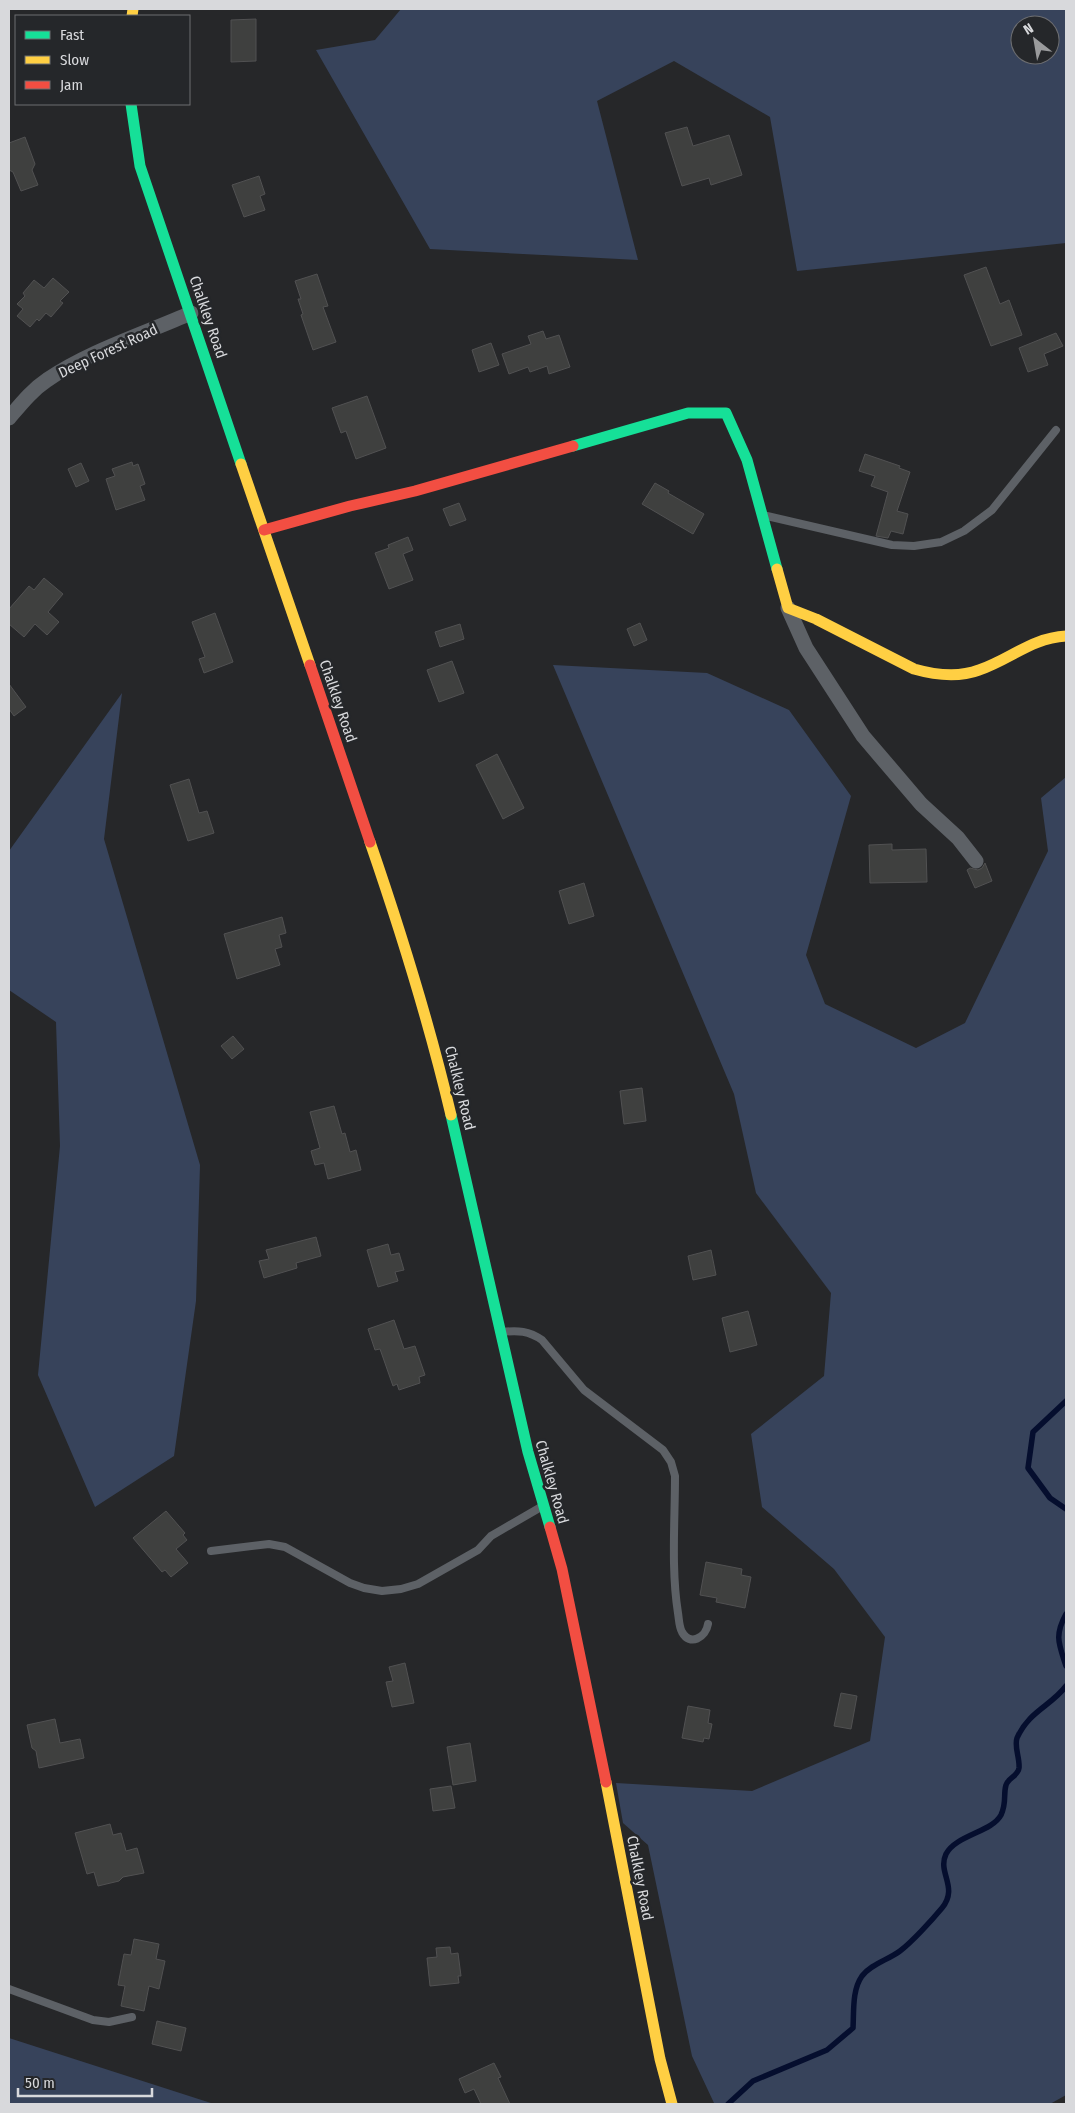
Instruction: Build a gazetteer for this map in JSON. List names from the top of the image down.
{
  "streets": {
    "street": ["Chalkley Road", "Deep Forest Road"]
  },
  "crossings": [
    ["Chalkley Road", "Deep Forest Road"]
  ],
  "legend": ["Fast", "Slow", "Jam"],
  "scale_bar": "50 m",
  "north": "top left"
}
